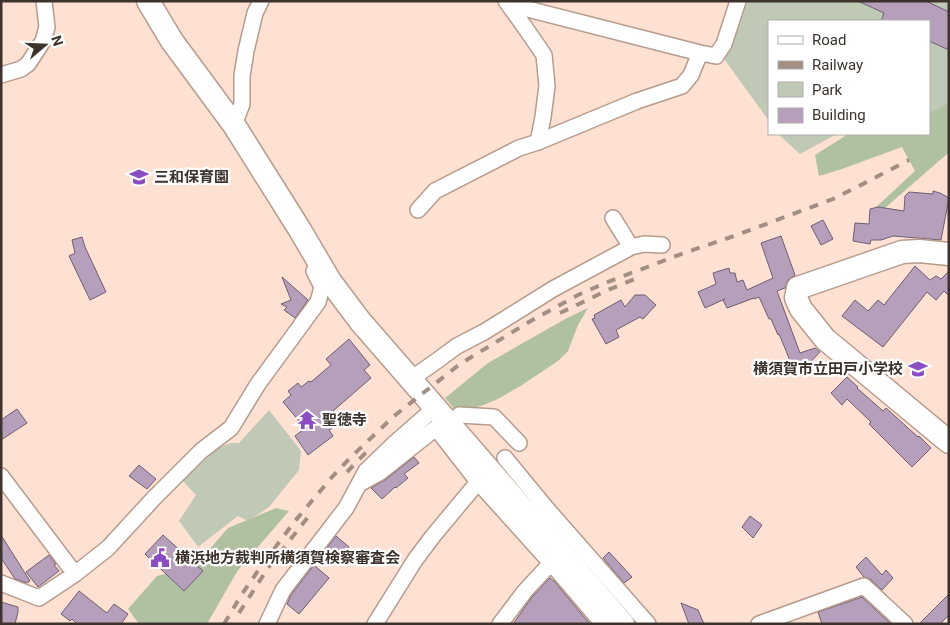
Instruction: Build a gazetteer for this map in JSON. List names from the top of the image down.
{
  "places": {
    "school or university": ["三和保育園", "横須賀市立田戸小学校"],
    "temple": ["聖徳寺"],
    "public building": ["横浜地方裁判所横須賀検察審査会"]
  },
  "legend": [
    "Road",
    "Railway",
    "Park",
    "Building"
  ],
  "north": "right"
}
